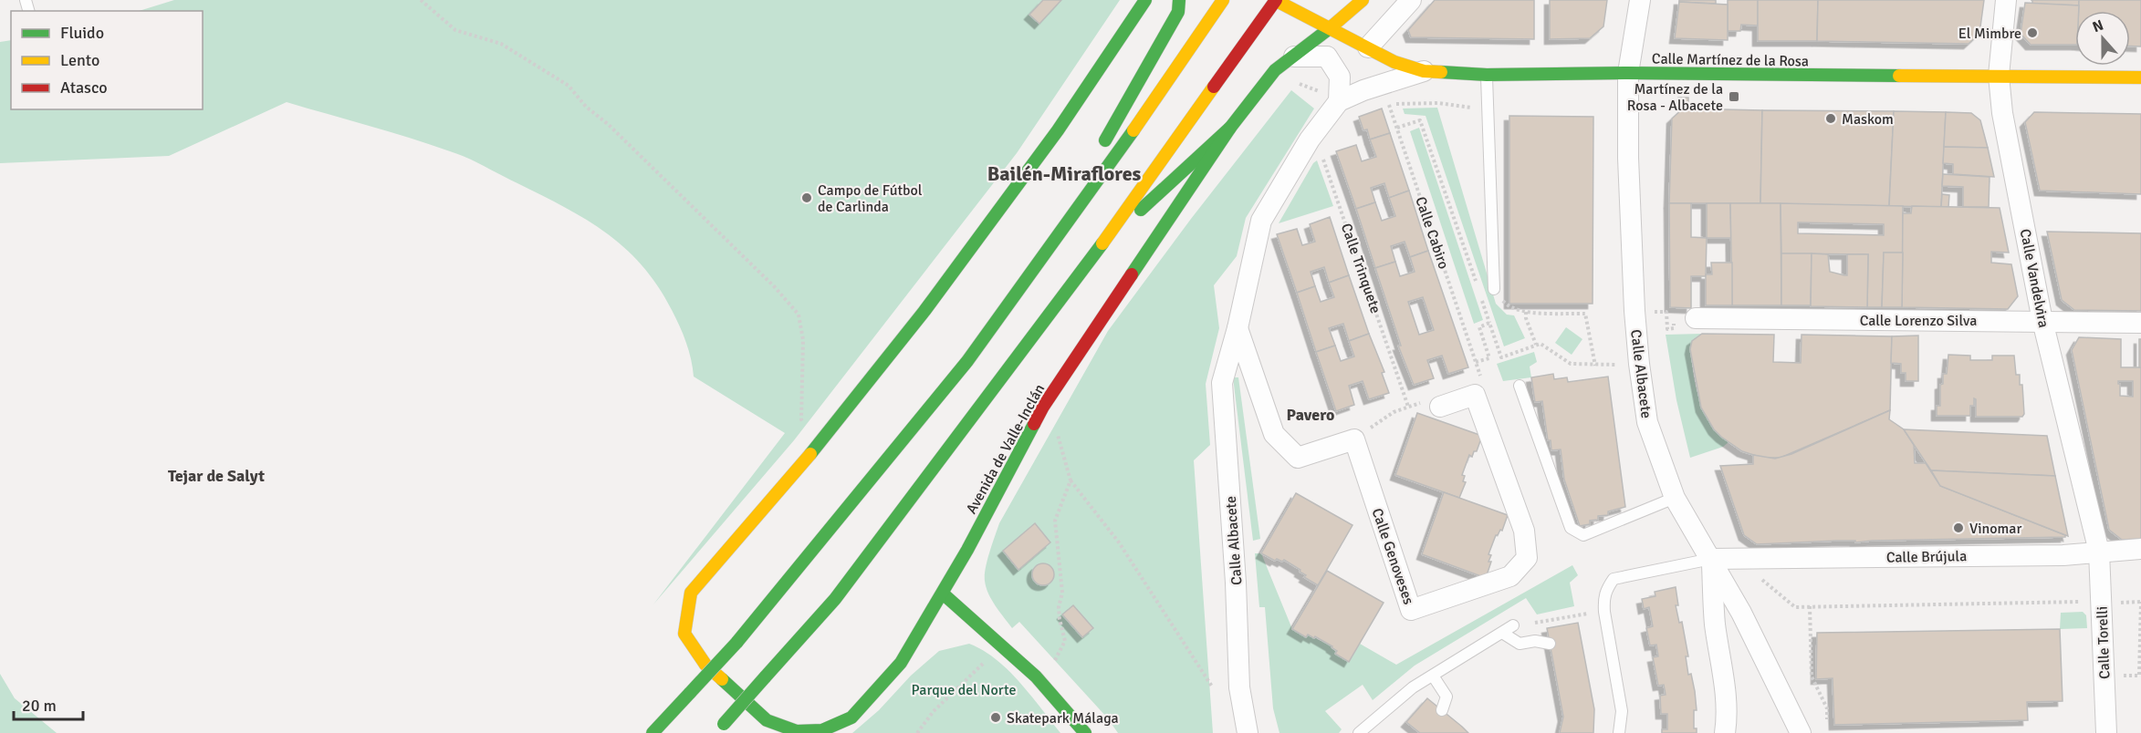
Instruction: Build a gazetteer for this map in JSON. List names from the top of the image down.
{
  "streets": {
    "main road": ["Calle Martínez de la Rosa", "Avenida de Valle-Inclán"],
    "street": [
      "Calle Vandelvira",
      "Calle Lorenzo Silva",
      "Calle Albacete",
      "Calle Genoveses",
      "Calle Brújula",
      "Calle Torelli"
    ],
    "path": ["Calle Cabiro", "Calle Trinquete"]
  },
  "crossings": [
    ["Calle Martínez de la Rosa", "Calle Vandelvira"],
    ["Calle Martínez de la Rosa", "Calle Albacete"],
    ["Calle Martínez de la Rosa", "Avenida de Valle-Inclán"],
    ["Calle Trinquete", "Calle Albacete"],
    ["Calle Trinquete", "Calle Genoveses"],
    ["Calle Vandelvira", "Calle Lorenzo Silva"],
    ["Calle Vandelvira", "Calle Brújula"],
    ["Calle Vandelvira", "Calle Torelli"],
    ["Calle Albacete", "Calle Brújula"],
    ["Calle Brújula", "Calle Torelli"]
  ],
  "districts": ["Bailén-Miraflores", "Pavero", "Tejar de Salyt"],
  "parks": ["Parque del Norte"],
  "places": {
    "other": [
      "El Mimbre",
      "Maskom",
      "Campo de Fútbol de Carlinda",
      "Vinomar",
      "Skatepark Málaga"
    ],
    "transit": ["Martínez de la Rosa - Albacete"]
  },
  "legend": ["Fluido", "Lento", "Atasco"],
  "scale_bar": "20 m",
  "north": "top"
}
